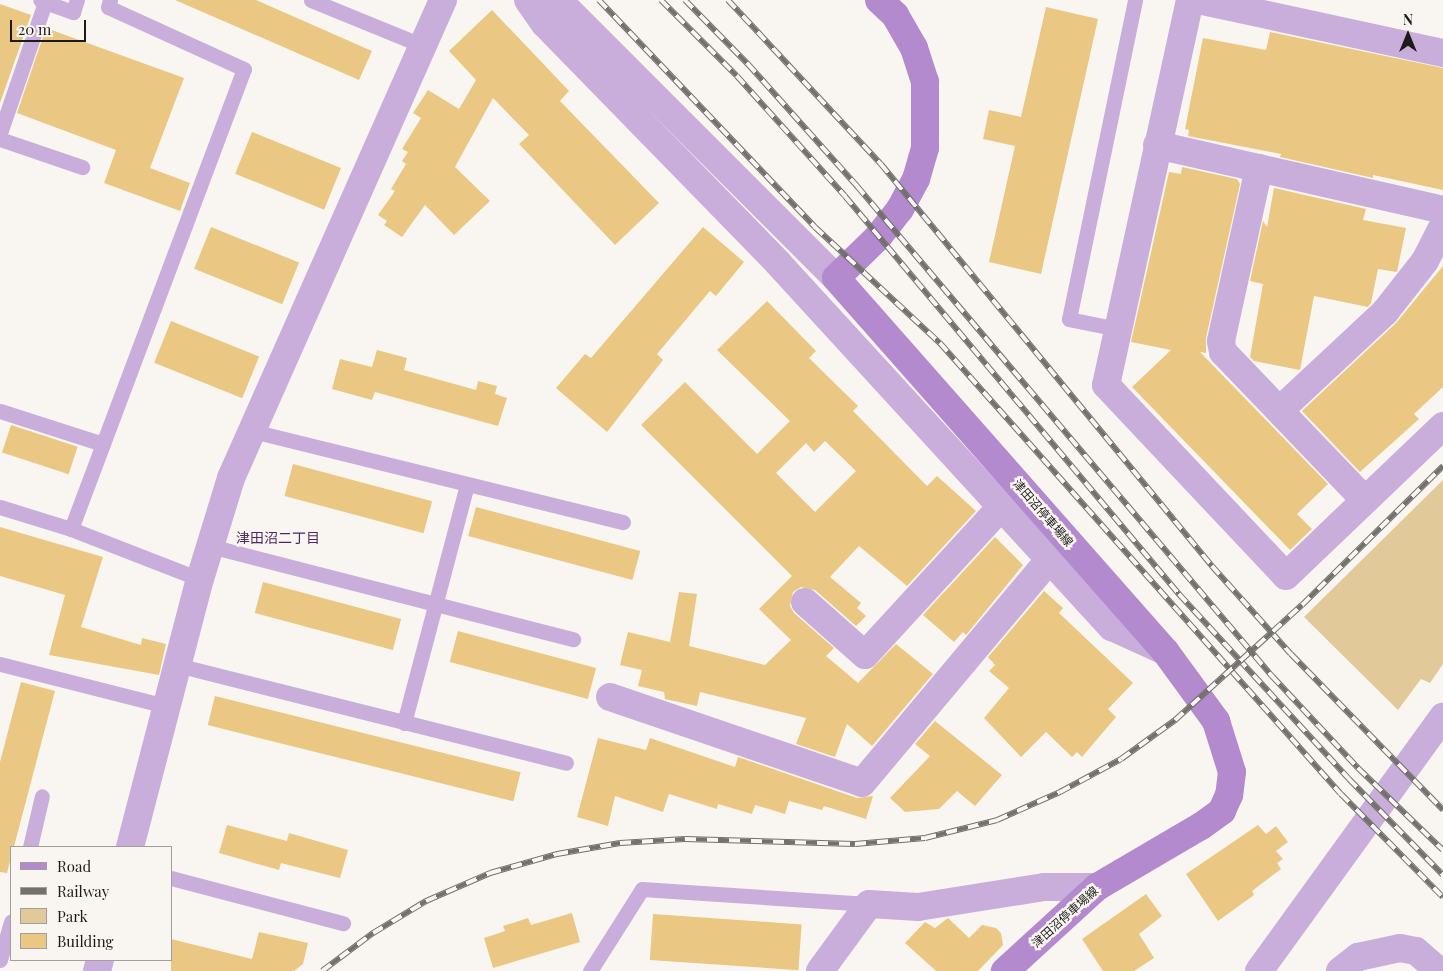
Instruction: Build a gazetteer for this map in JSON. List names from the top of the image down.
{
  "streets": {
    "main road": ["津田沼停車場線"]
  },
  "districts": ["津田沼二丁目"],
  "legend": [
    "Road",
    "Railway",
    "Park",
    "Building"
  ],
  "scale_bar": "20 m",
  "north": "top"
}
